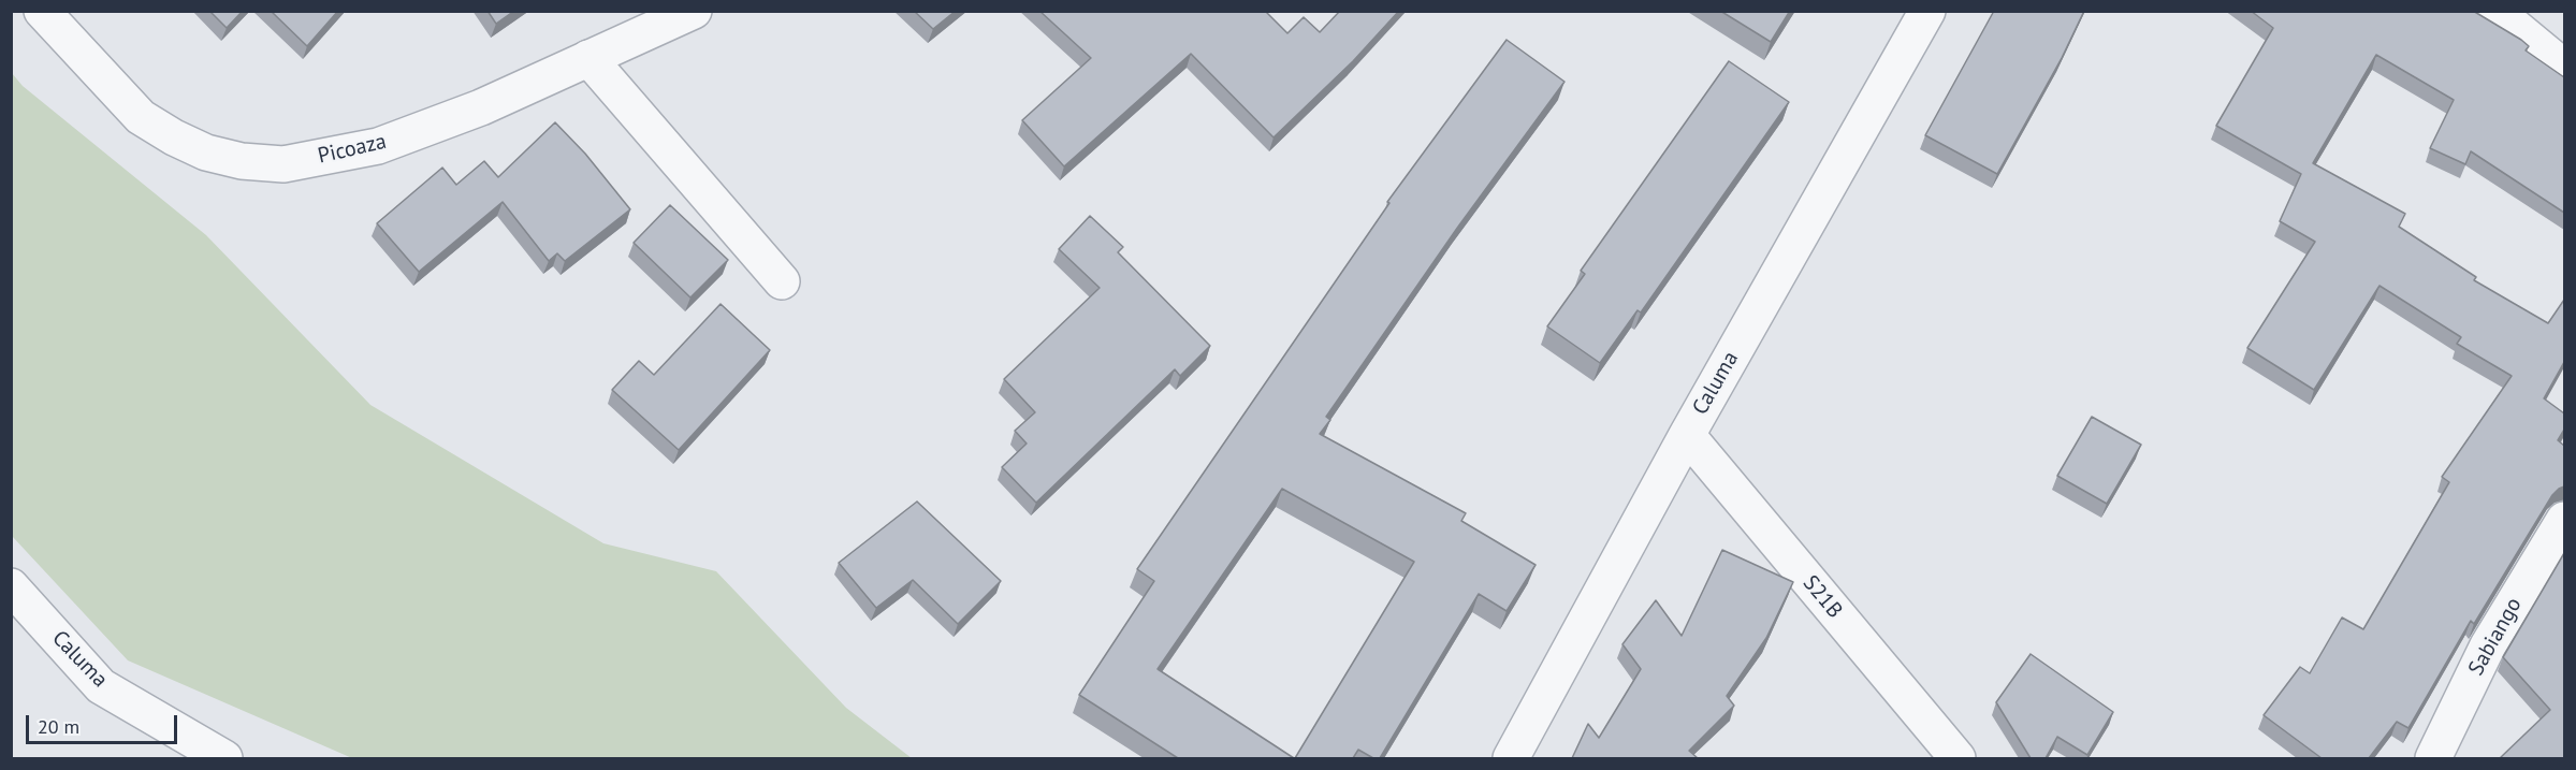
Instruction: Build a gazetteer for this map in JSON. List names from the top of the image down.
{
  "streets": {
    "street": [
      "Picoaza",
      "Caluma",
      "S21B",
      "Sabiango"
    ]
  },
  "crossings": [
    ["Caluma", "S21B"]
  ],
  "scale_bar": "20 m"
}
